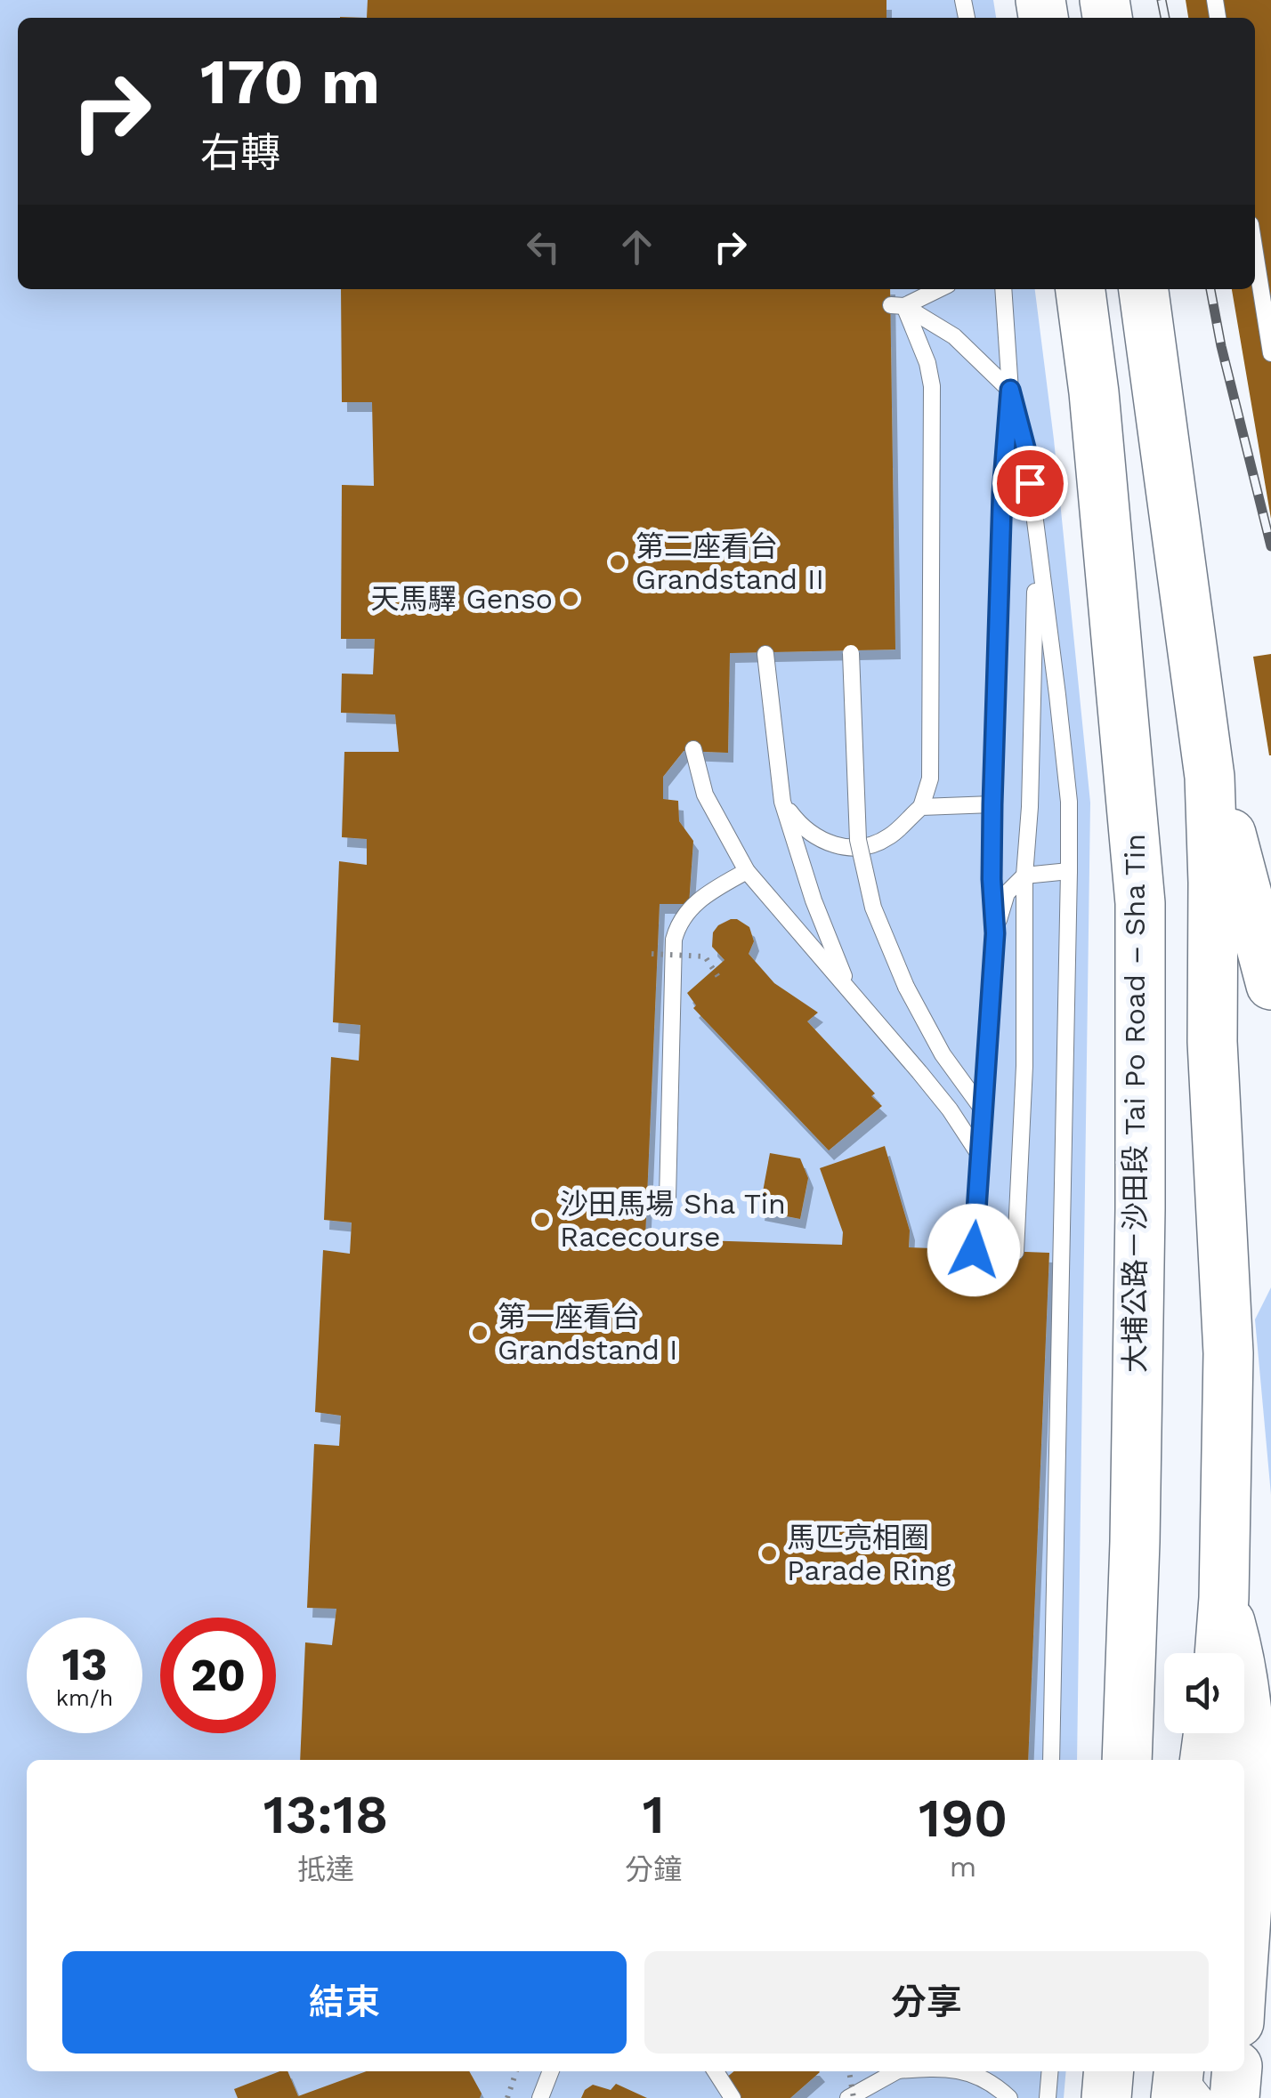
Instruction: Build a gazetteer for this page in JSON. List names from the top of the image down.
{
  "streets": {
    "highway": ["大埔公路－沙田段 Tai Po Road – Sha Tin"]
  },
  "places": [
    "第二座看台 Grandstand II",
    "天馬驛 Genso",
    "沙田馬場 Sha Tin Racecourse",
    "第一座看台 Grandstand I",
    "馬匹亮相圈 Parade Ring"
  ],
  "page": {
    "turn": ["170 m", "右轉"],
    "speed": "13 km/h",
    "limit": "20",
    "eta": [
      "13:18",
      "抵達",
      "1",
      "分鐘",
      "190",
      "m"
    ],
    "buttons": ["結束", "分享"]
  }
}
